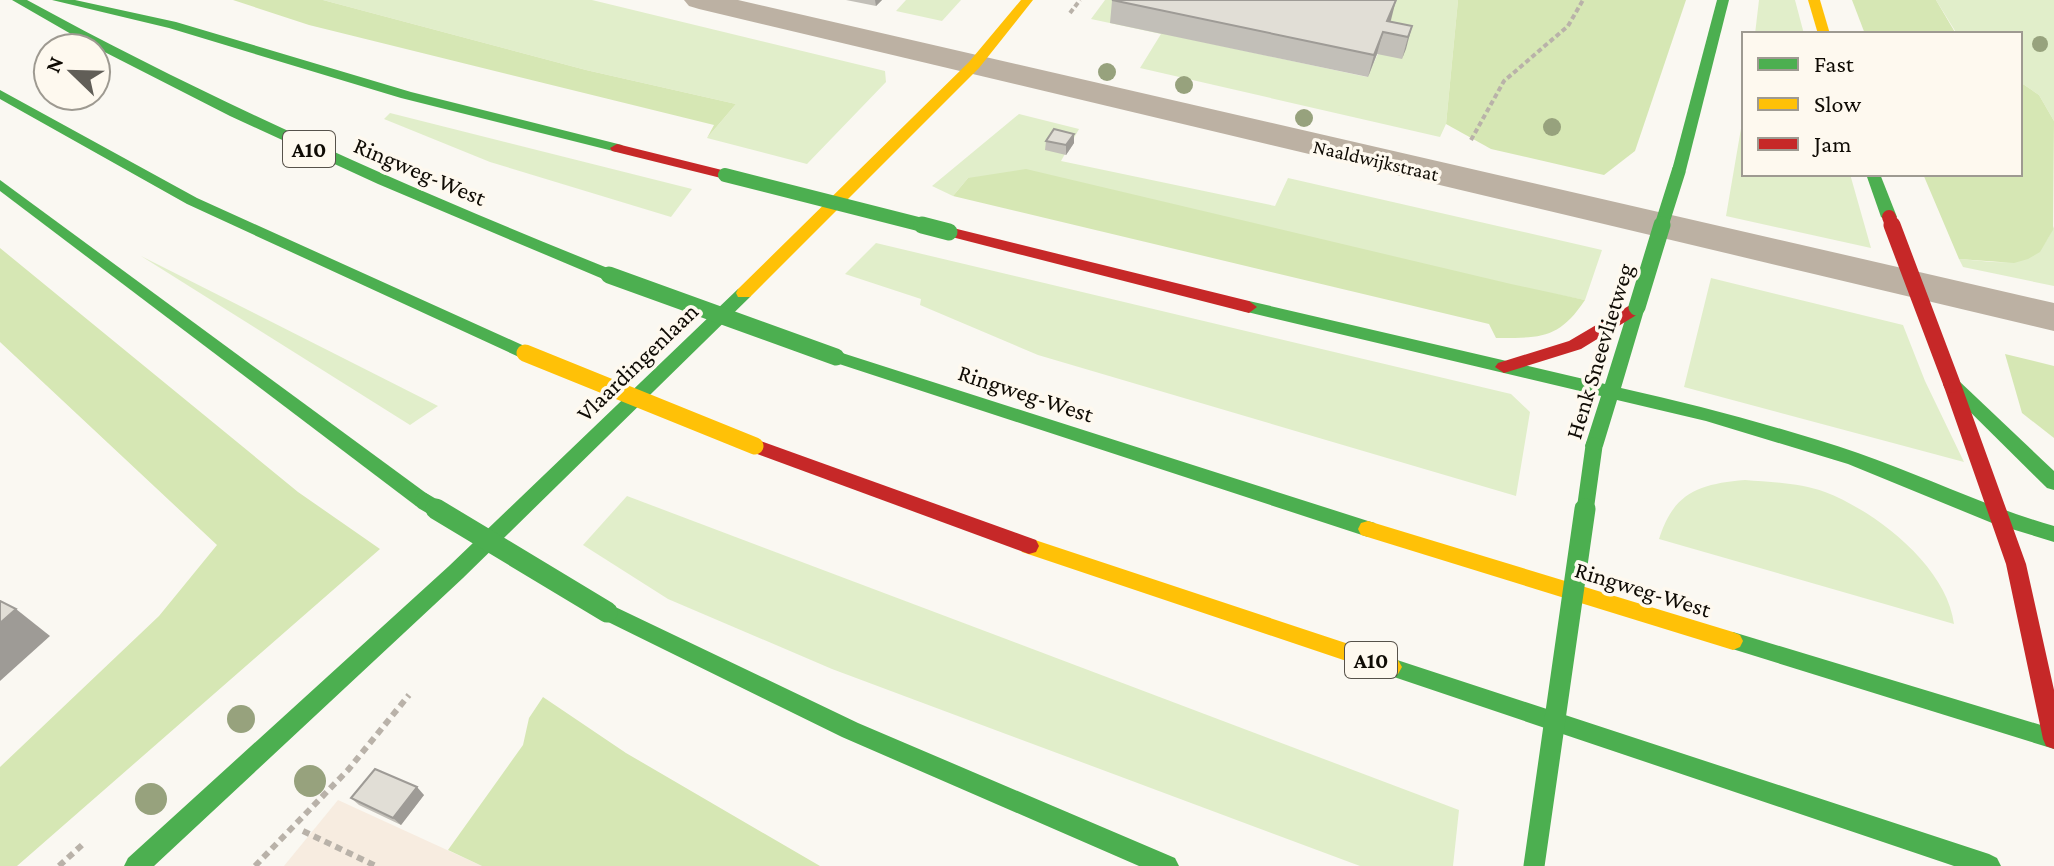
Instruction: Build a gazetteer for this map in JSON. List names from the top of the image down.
{
  "streets": {
    "main road": [
      "A10",
      "Ringweg-West",
      "Henk Sneevlietweg",
      "Vlaardingenlaan"
    ],
    "street": ["Naaldwijkstraat"]
  },
  "crossings": [
    ["Naaldwijkstraat", "Vlaardingenlaan"]
  ],
  "legend": ["Fast", "Slow", "Jam"],
  "north": "top left"
}
